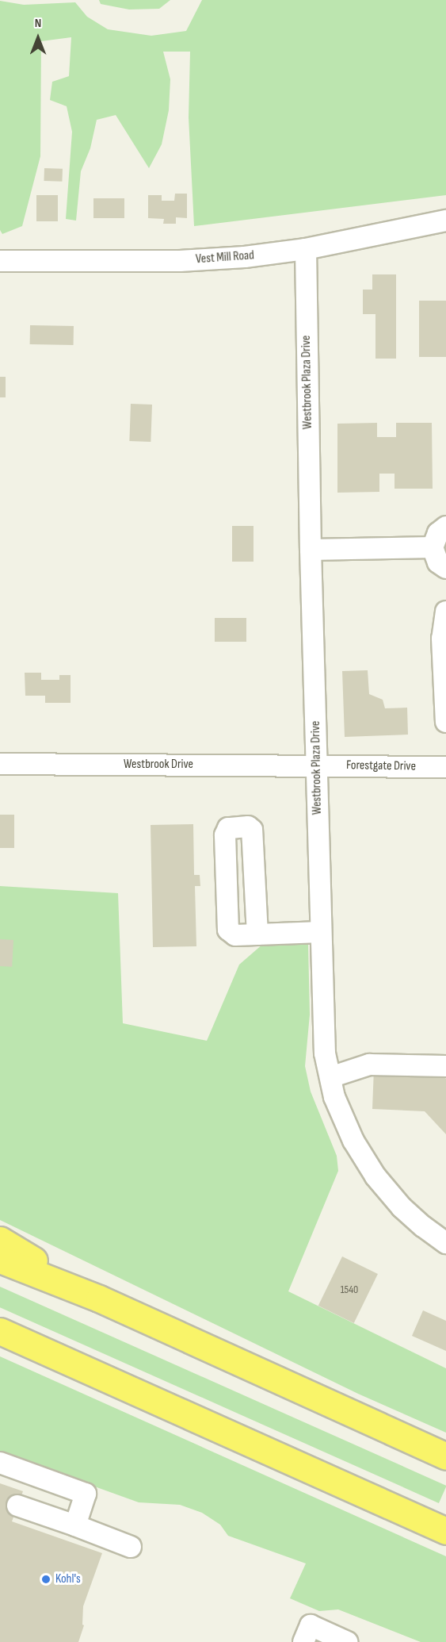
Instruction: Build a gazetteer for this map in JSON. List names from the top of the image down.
{
  "streets": {
    "street": [
      "Vest Mill Road",
      "Westbrook Plaza Drive",
      "Westbrook Drive",
      "Forestgate Drive"
    ]
  },
  "crossings": [
    ["Vest Mill Road", "Westbrook Plaza Drive"],
    ["Westbrook Plaza Drive", "Westbrook Drive"],
    ["Westbrook Plaza Drive", "Forestgate Drive"],
    ["Westbrook Drive", "Forestgate Drive"]
  ],
  "places": ["Kohl's"],
  "house_numbers": ["1540"],
  "north": "top"
}
